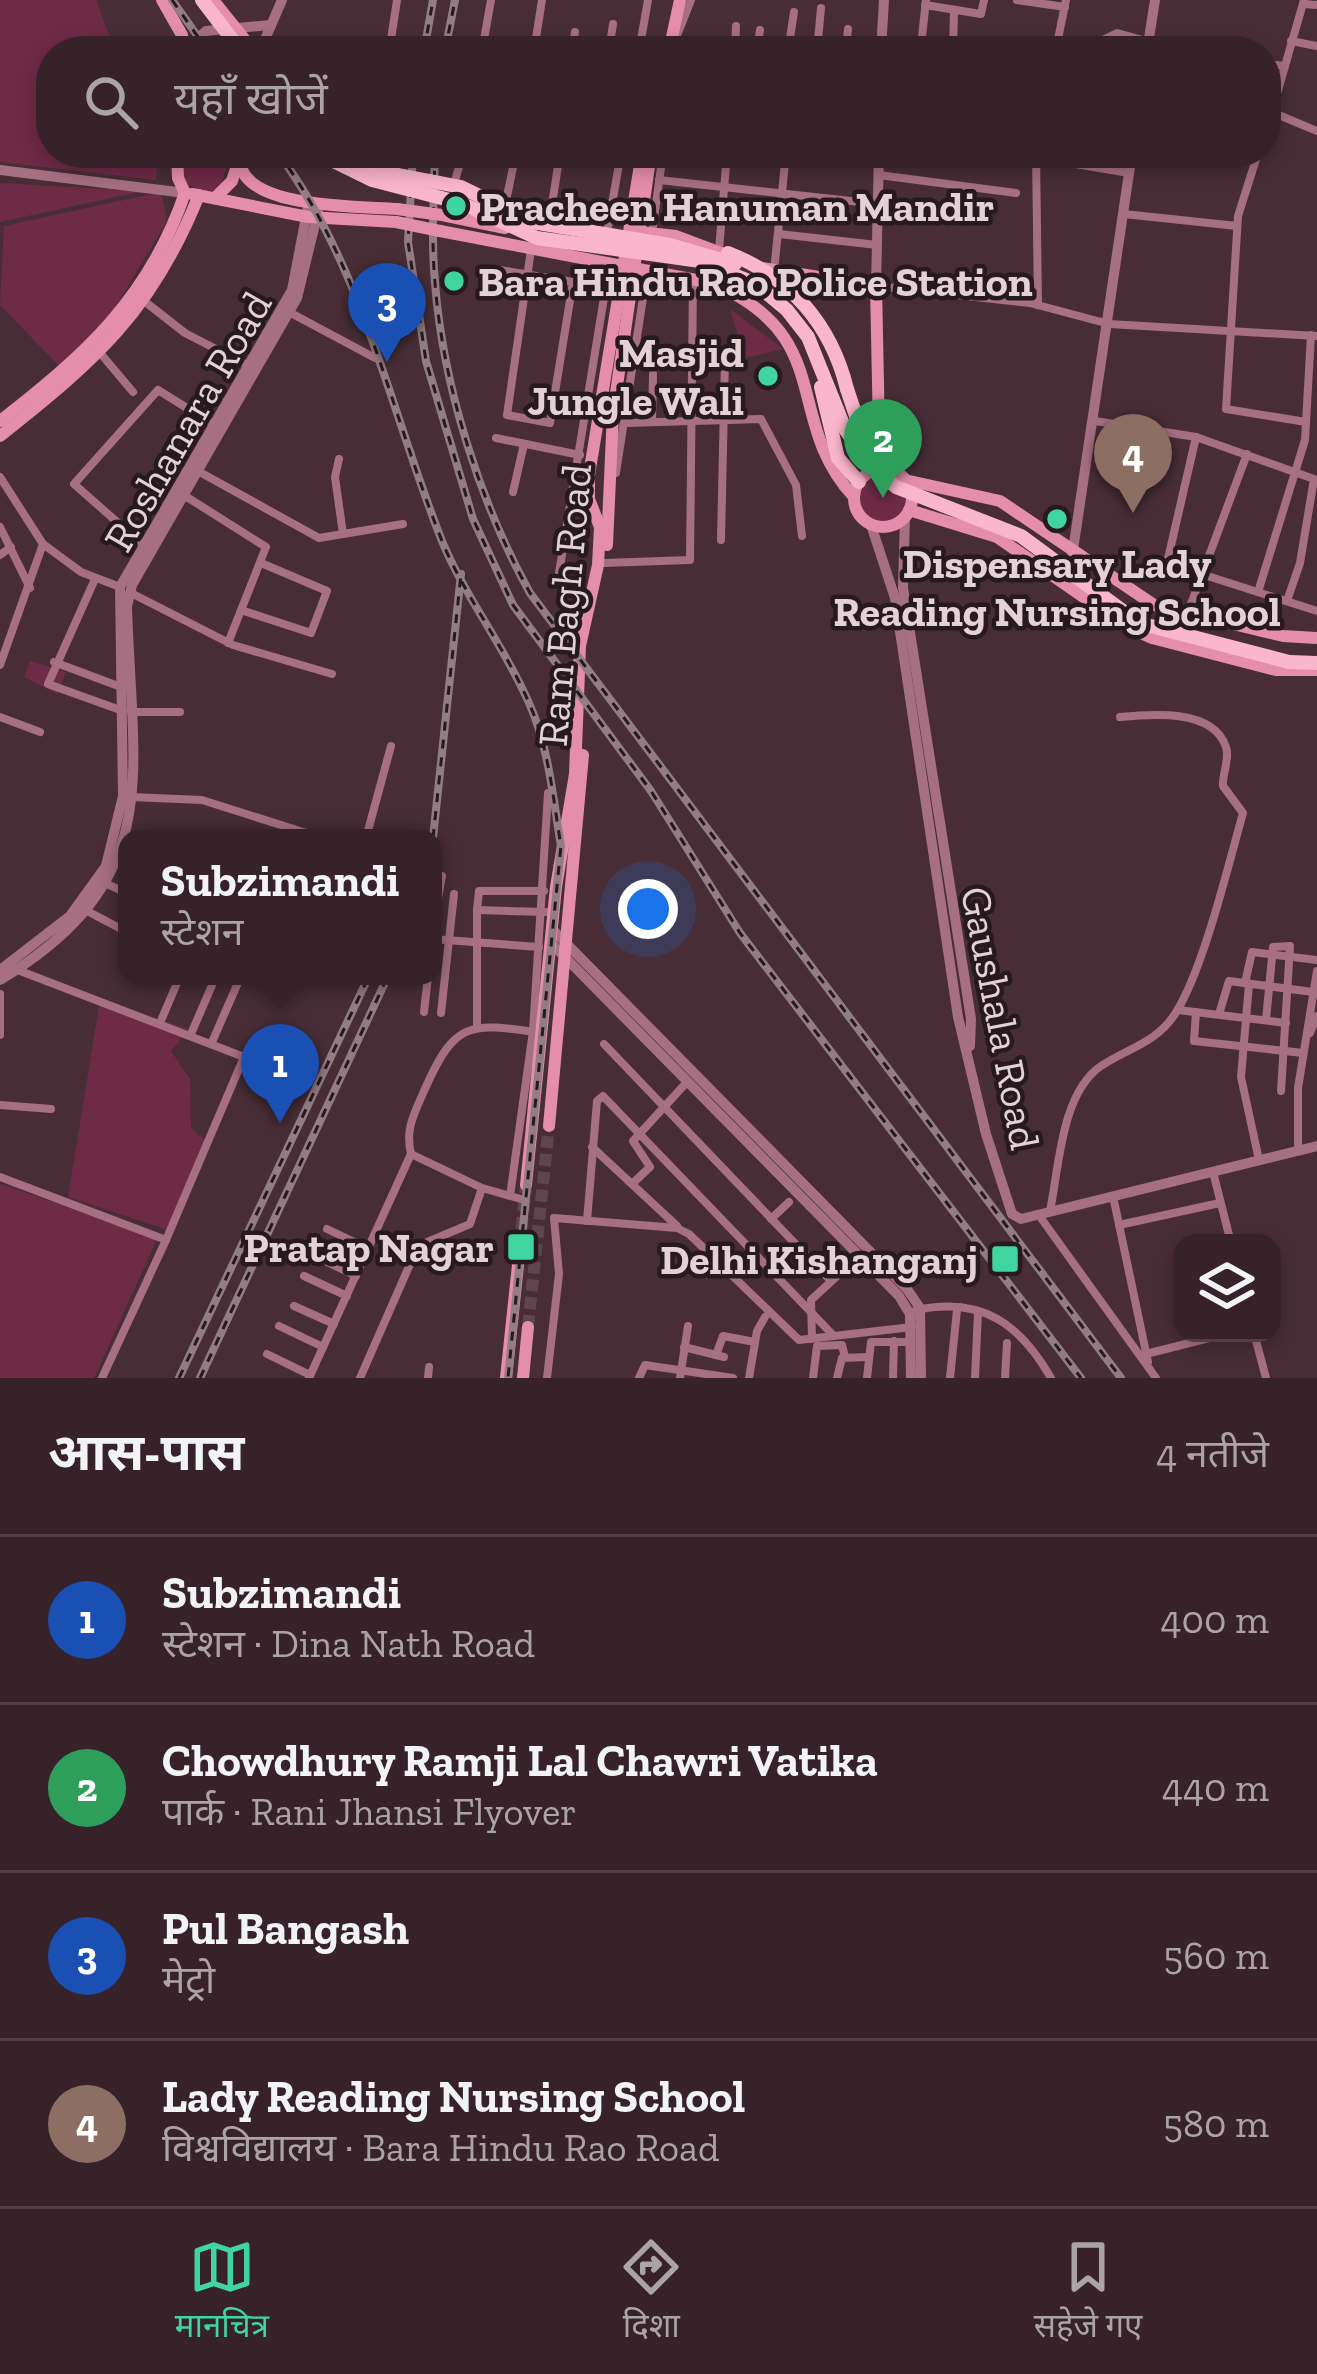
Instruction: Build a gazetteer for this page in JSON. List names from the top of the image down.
{
  "streets": {
    "main road": ["Ram Bagh Road"],
    "street": ["Roshanara Road", "Gaushala Road"]
  },
  "places": {
    "other": [
      "Pracheen Hanuman Mandir",
      "Bara Hindu Rao Police Station",
      "Masjid Jungle Wali",
      "Dispensary Lady Reading Nursing School"
    ],
    "transit": ["Pratap Nagar", "Delhi Kishanganj"]
  },
  "page": {
    "search": "यहाँ खोजें",
    "pins": [
      "3",
      "2",
      "4",
      "1"
    ],
    "popup": ["Subzimandi", "स्टेशन"],
    "heading": ["आस-पास", "4 नतीजे"],
    "list": [
      {
        "mark": "1",
        "name": "Subzimandi",
        "note": "स्टेशन · Dina Nath Road",
        "value": "400 m"
      },
      {
        "mark": "2",
        "name": "Chowdhury Ramji Lal Chawri Vatika",
        "note": "पार्क · Rani Jhansi Flyover",
        "value": "440 m"
      },
      {
        "mark": "3",
        "name": "Pul Bangash",
        "note": "मेट्रो",
        "value": "560 m"
      },
      {
        "mark": "4",
        "name": "Lady Reading Nursing School",
        "note": "विश्वविद्यालय · Bara Hindu Rao Road",
        "value": "580 m"
      }
    ],
    "nav": ["मानचित्र", "दिशा", "सहेजे गए"]
  }
}
